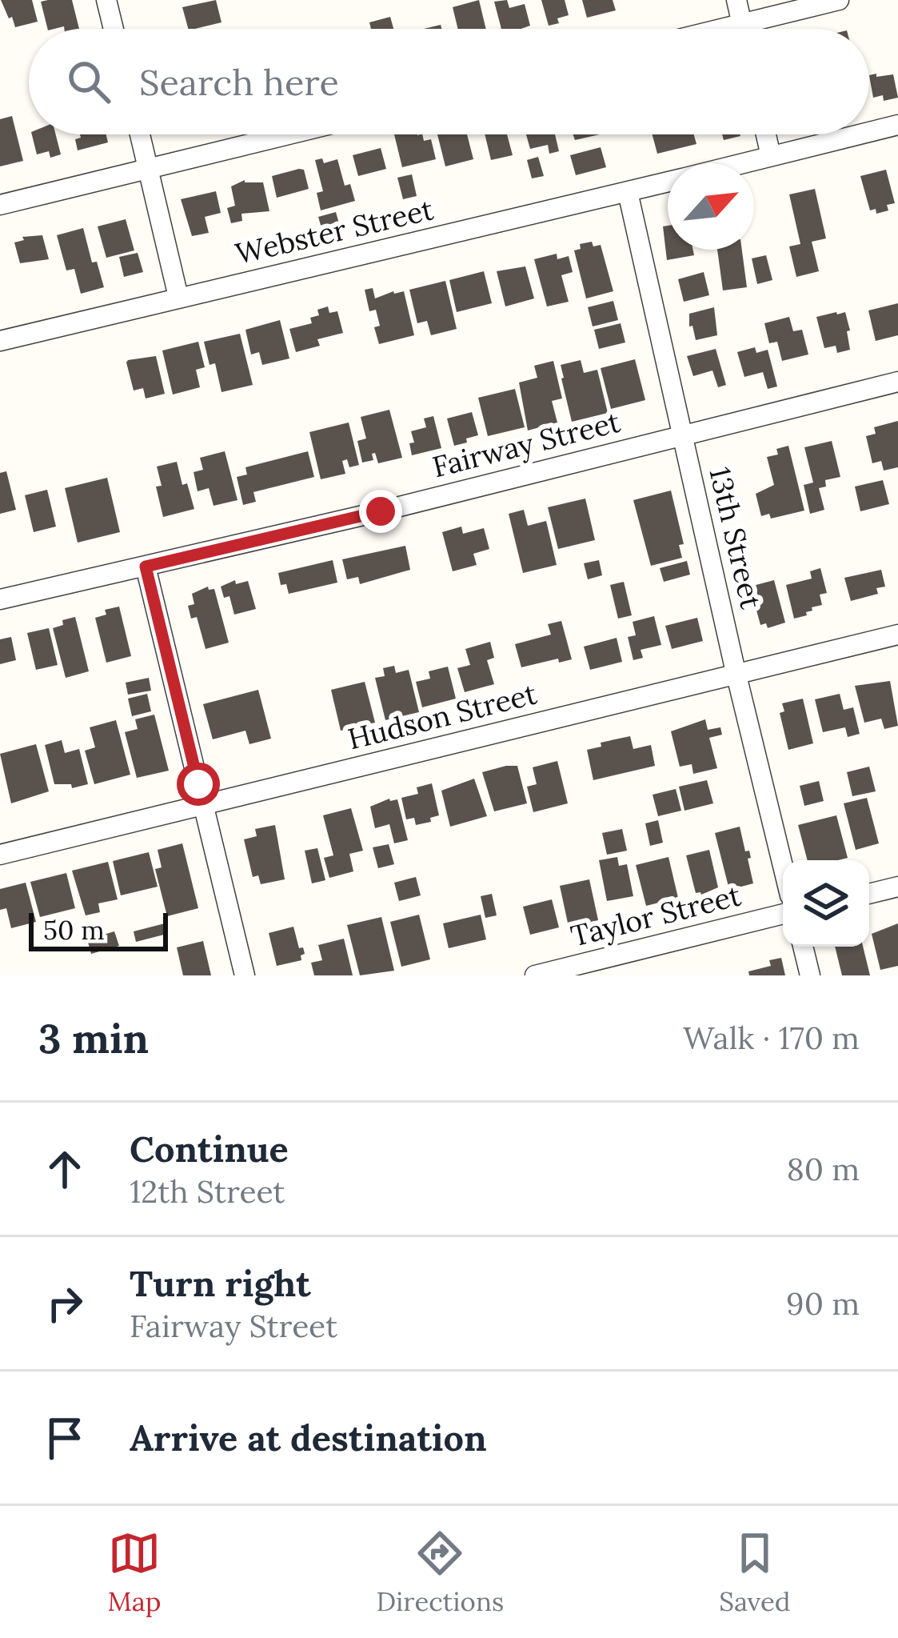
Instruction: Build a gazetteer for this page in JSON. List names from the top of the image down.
{
  "streets": {
    "street": [
      "Webster Street",
      "Fairway Street",
      "13th Street",
      "Hudson Street",
      "Taylor Street"
    ]
  },
  "crossings": [
    ["Webster Street", "13th Street"],
    ["Fairway Street", "13th Street"],
    ["13th Street", "Hudson Street"]
  ],
  "scale_bar": "50 m",
  "north": "top right",
  "page": {
    "search": "Search here",
    "scale": "50 m",
    "heading": ["3 min", "Walk · 170 m"],
    "list": [
      ["Continue", "12th Street", "80 m"],
      ["Turn right", "Fairway Street", "90 m"],
      "Arrive at destination"
    ],
    "nav": ["Map", "Directions", "Saved"]
  }
}
